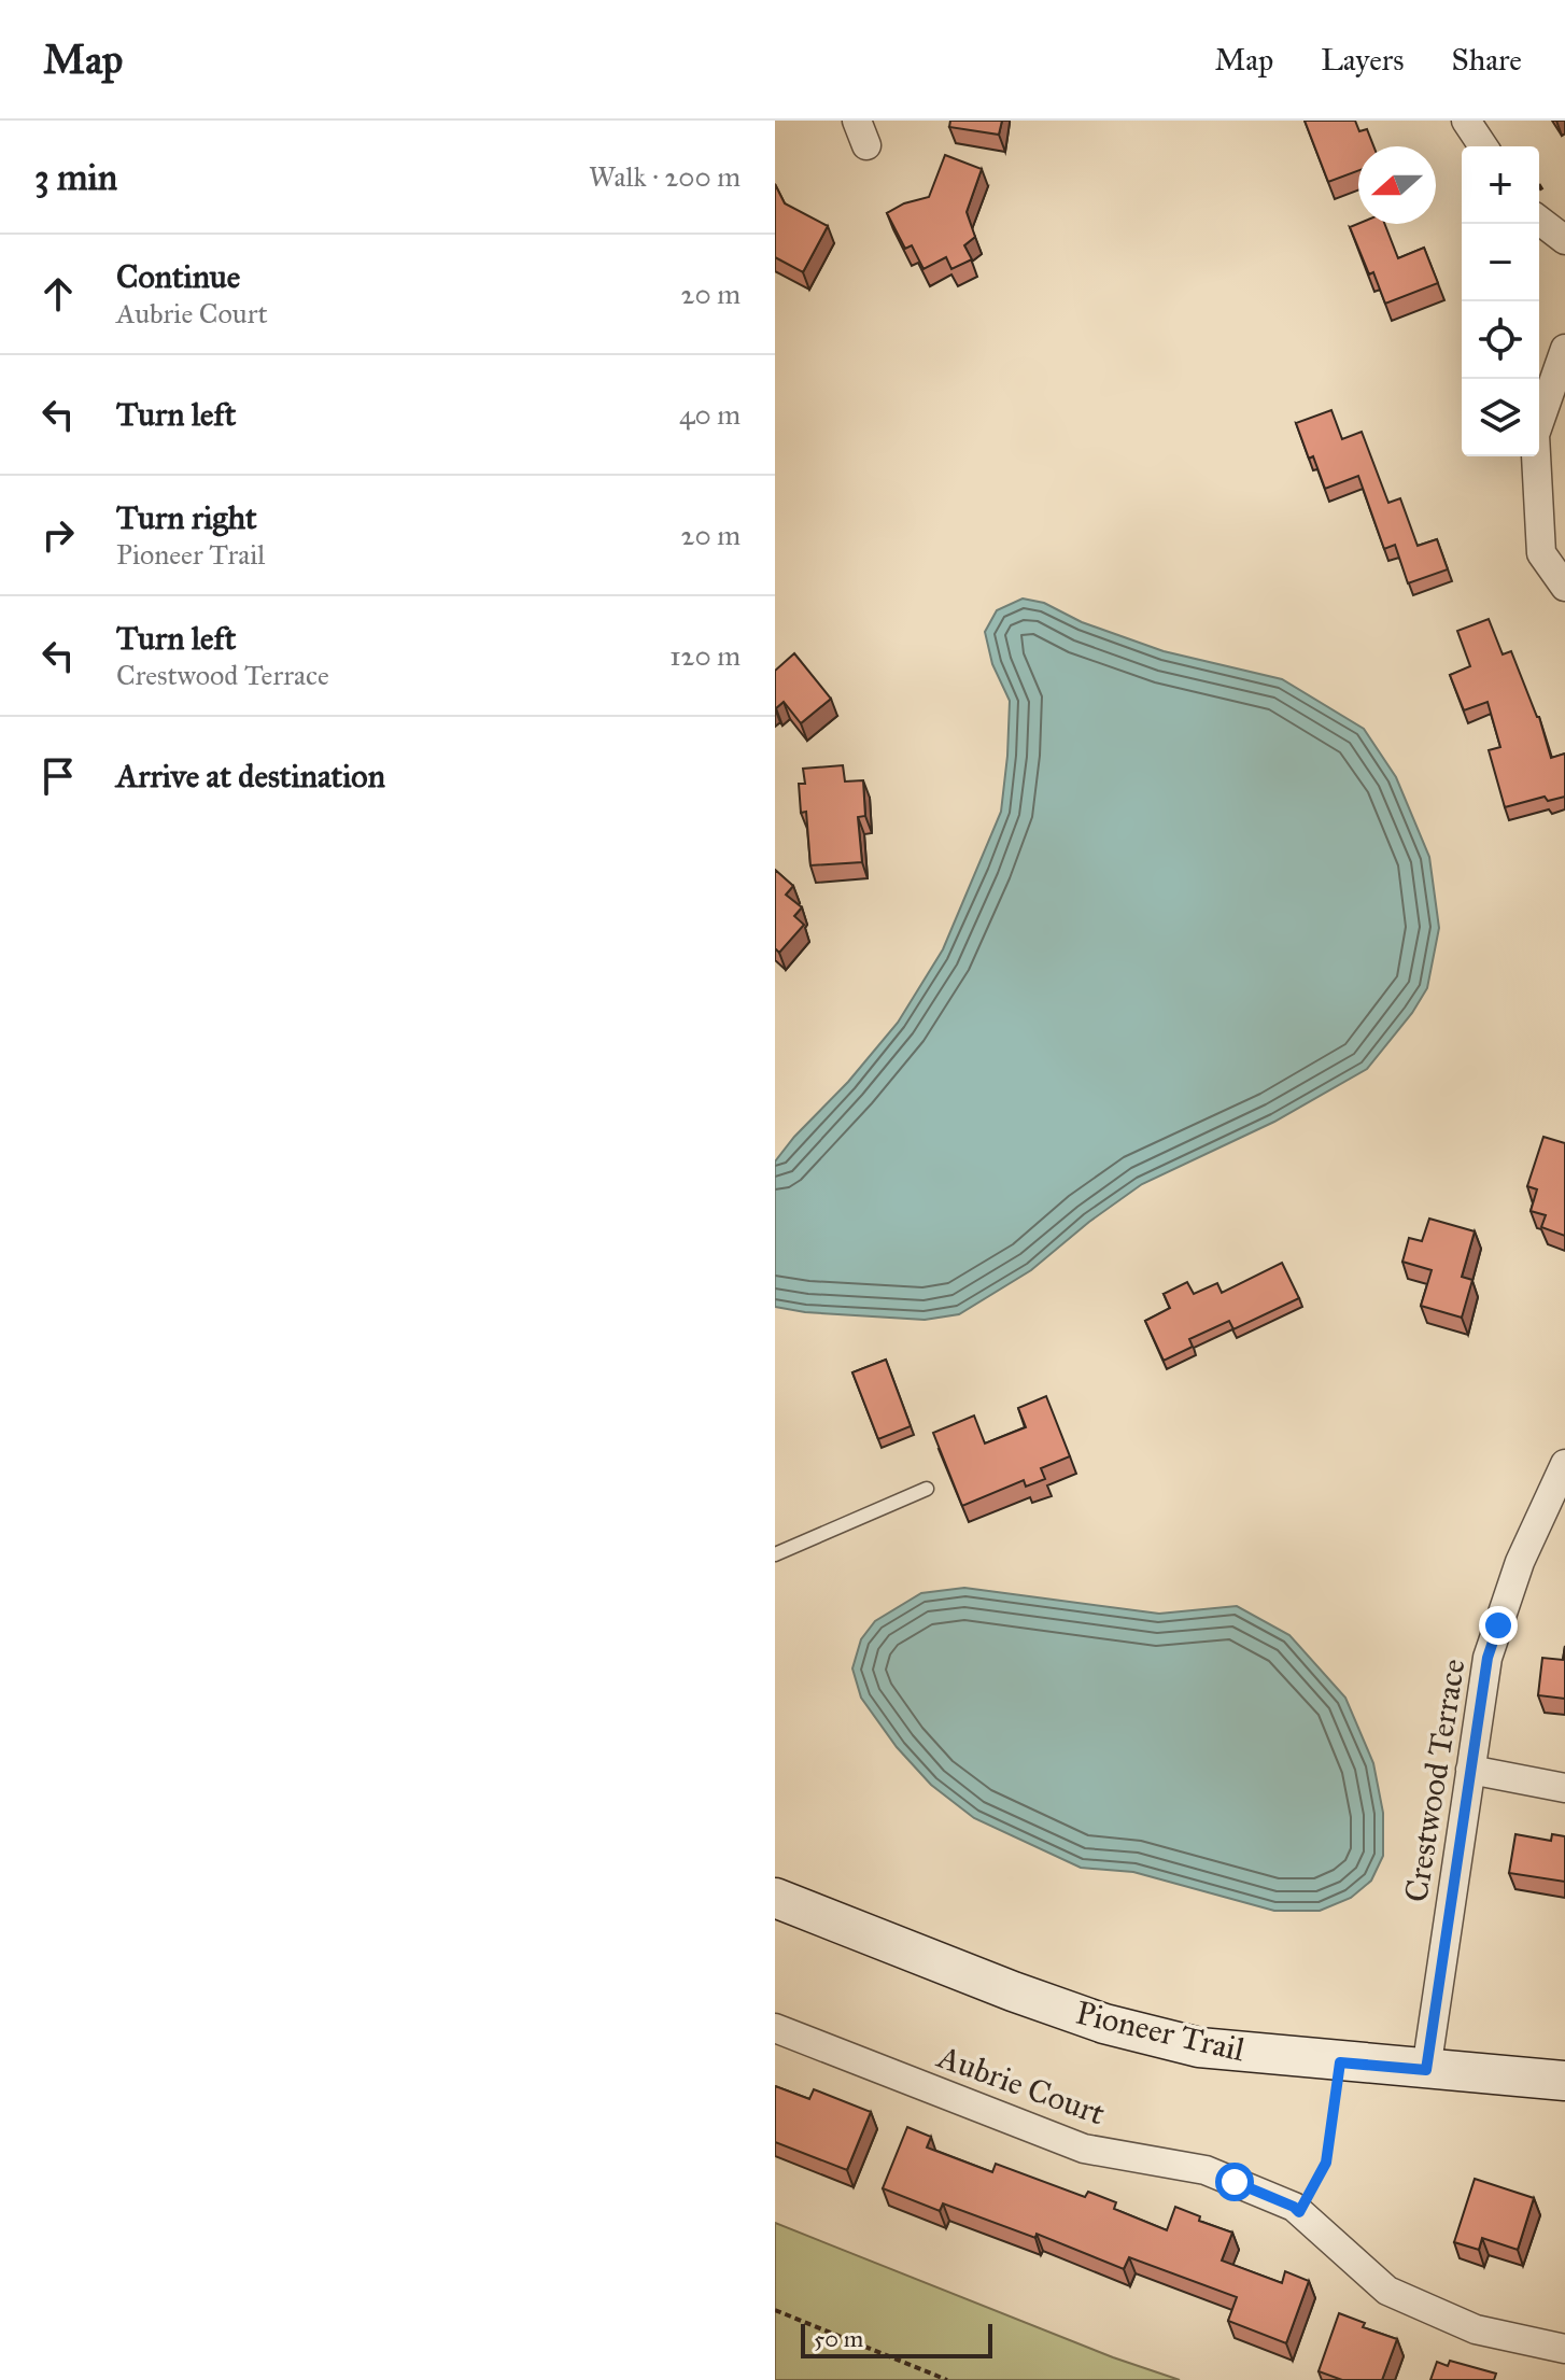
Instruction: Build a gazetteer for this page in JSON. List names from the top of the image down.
{
  "streets": {
    "main road": ["Pioneer Trail"],
    "street": ["Crestwood Terrace", "Aubrie Court"]
  },
  "crossings": [
    ["Crestwood Terrace", "Pioneer Trail"]
  ],
  "scale_bar": "50 m",
  "north": "left",
  "page": {
    "header": "Map",
    "nav": ["Map", "Layers", "Share"],
    "heading": ["3 min", "Walk · 200 m"],
    "map_buttons": ["+", "−"],
    "list": [
      ["Continue", "Aubrie Court", "20 m"],
      ["Turn left", "40 m"],
      ["Turn right", "Pioneer Trail", "20 m"],
      ["Turn left", "Crestwood Terrace", "120 m"],
      "Arrive at destination"
    ],
    "scale": "50 m"
  }
}
